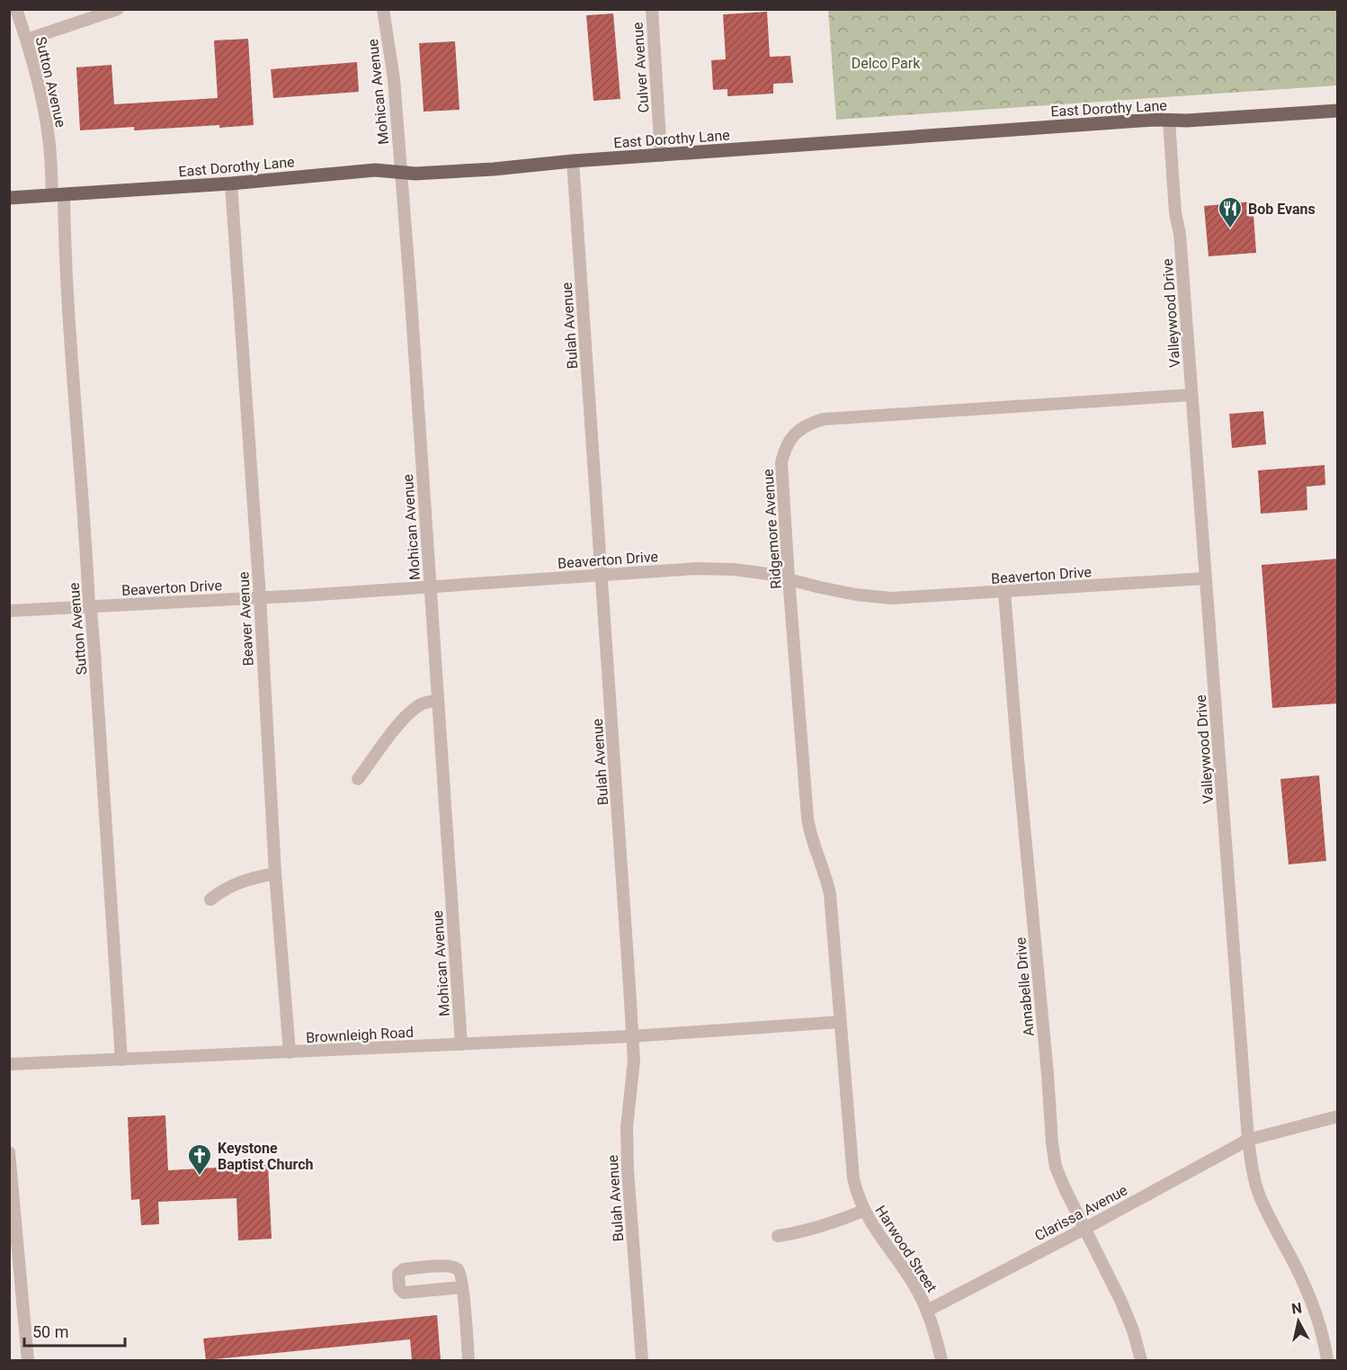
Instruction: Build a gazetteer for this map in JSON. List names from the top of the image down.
{
  "streets": {
    "main road": ["East Dorothy Lane"],
    "street": [
      "Culver Avenue",
      "Sutton Avenue",
      "Mohican Avenue",
      "Valleywood Drive",
      "Bulah Avenue",
      "Ridgemore Avenue",
      "Beaverton Drive",
      "Beaver Avenue",
      "Annabelle Drive",
      "Brownleigh Road",
      "Clarissa Avenue",
      "Harwood Street"
    ]
  },
  "crossings": [
    ["Culver Avenue", "East Dorothy Lane"],
    ["Sutton Avenue", "East Dorothy Lane"],
    ["Sutton Avenue", "Beaverton Drive"],
    ["Sutton Avenue", "Brownleigh Road"],
    ["Mohican Avenue", "East Dorothy Lane"],
    ["Mohican Avenue", "Beaverton Drive"],
    ["Mohican Avenue", "Brownleigh Road"],
    ["East Dorothy Lane", "Valleywood Drive"],
    ["East Dorothy Lane", "Bulah Avenue"],
    ["East Dorothy Lane", "Beaver Avenue"],
    ["Valleywood Drive", "Ridgemore Avenue"],
    ["Valleywood Drive", "Beaverton Drive"],
    ["Valleywood Drive", "Clarissa Avenue"],
    ["Bulah Avenue", "Beaverton Drive"],
    ["Bulah Avenue", "Brownleigh Road"],
    ["Ridgemore Avenue", "Beaverton Drive"],
    ["Ridgemore Avenue", "Brownleigh Road"],
    ["Ridgemore Avenue", "Harwood Street"],
    ["Beaverton Drive", "Beaver Avenue"],
    ["Beaverton Drive", "Annabelle Drive"],
    ["Beaver Avenue", "Brownleigh Road"],
    ["Annabelle Drive", "Clarissa Avenue"],
    ["Brownleigh Road", "Harwood Street"],
    ["Clarissa Avenue", "Harwood Street"]
  ],
  "parks": ["Delco Park"],
  "places": {
    "restaurant": ["Bob Evans"],
    "church": ["Keystone Baptist Church"]
  },
  "scale_bar": "50 m",
  "north": "top"
}
